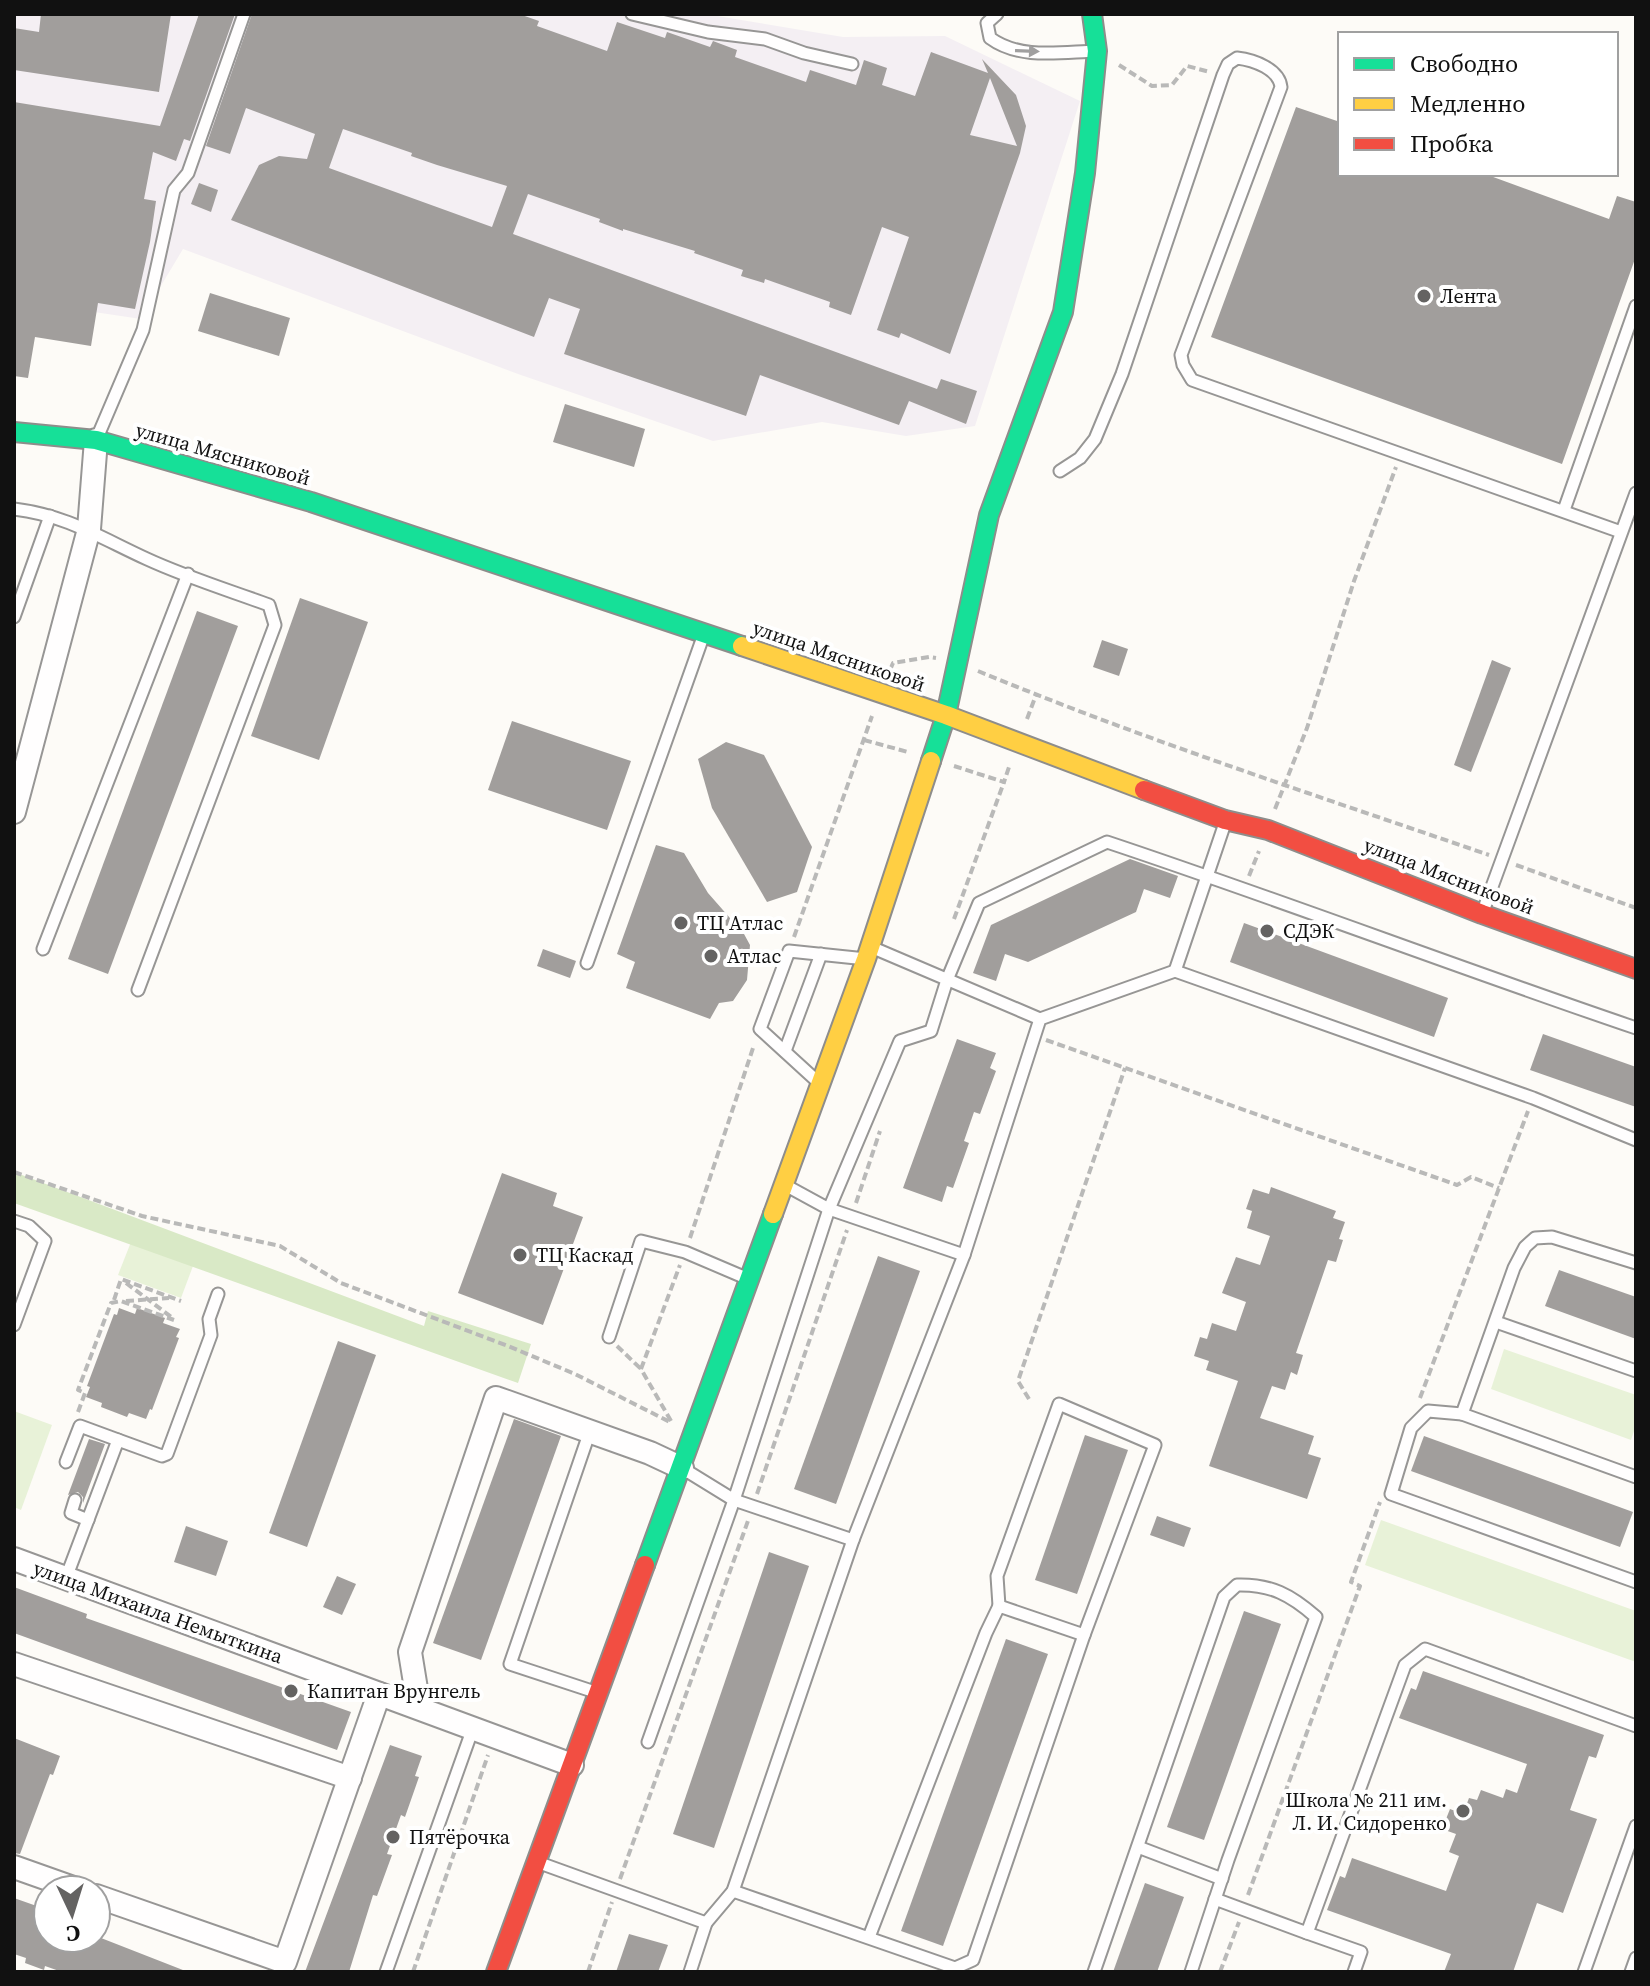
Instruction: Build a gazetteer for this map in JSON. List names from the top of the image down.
{
  "streets": {
    "street": ["улица Мясниковой", "улица Михаила Немыткина"]
  },
  "places": [
    "Лента",
    "ТЦ Атлас",
    "СДЭК",
    "Атлас",
    "ТЦ Каскад",
    "Капитан Врунгель",
    "Школа № 211 им. Л. И. Сидоренко",
    "Пятёрочка"
  ],
  "legend": ["Свободно", "Медленно", "Пробка"],
  "north": "bottom"
}
